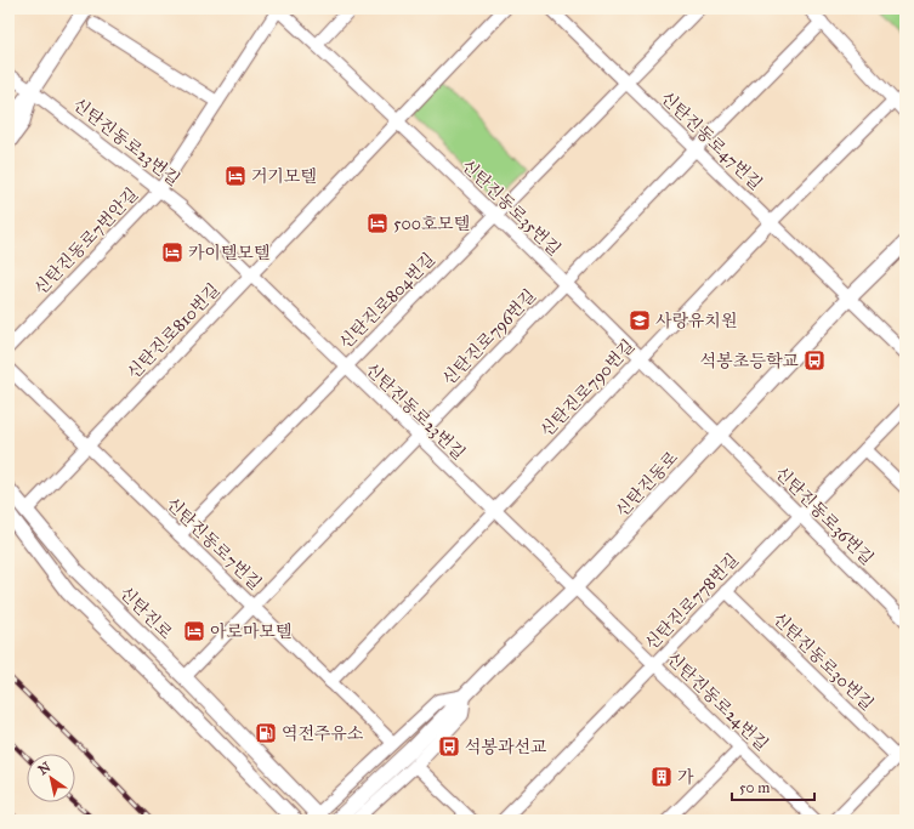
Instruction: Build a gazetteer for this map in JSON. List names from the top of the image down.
{
  "streets": {
    "main road": ["신탄진동로", "신탄진로"],
    "street": [
      "신탄진동로47번길",
      "신탄진동로23번길",
      "신탄진동로35번길",
      "신탄진동로7번안길",
      "신탄진로804번길",
      "신탄진로810번길",
      "신탄진로796번길",
      "신탄진로790번길",
      "신탄진동로36번길",
      "신탄진동로7번길",
      "신탄진로778번길",
      "신탄진동로30번길",
      "신탄진동로24번길"
    ]
  },
  "crossings": [
    ["신탄진동로47번길", "신탄진로804번길"],
    ["신탄진동로47번길", "신탄진로796번길"],
    ["신탄진동로47번길", "신탄진로790번길"],
    ["신탄진동로47번길", "신탄진동로"],
    ["신탄진동로23번길", "신탄진동로7번안길"],
    ["신탄진동로23번길", "신탄진로804번길"],
    ["신탄진동로23번길", "신탄진로810번길"],
    ["신탄진동로23번길", "신탄진로796번길"],
    ["신탄진동로23번길", "신탄진로790번길"],
    ["신탄진동로23번길", "신탄진동로"],
    ["신탄진동로23번길", "신탄진동로24번길"],
    ["신탄진동로35번길", "신탄진동로7번안길"],
    ["신탄진동로35번길", "신탄진로804번길"],
    ["신탄진동로35번길", "신탄진로810번길"],
    ["신탄진동로35번길", "신탄진로796번길"],
    ["신탄진동로35번길", "신탄진로790번길"],
    ["신탄진동로35번길", "신탄진동로"],
    ["신탄진동로35번길", "신탄진동로36번길"],
    ["신탄진로804번길", "신탄진동로7번길"],
    ["신탄진로810번길", "신탄진동로7번길"],
    ["신탄진로810번길", "신탄진로"],
    ["신탄진로796번길", "신탄진동로7번길"],
    ["신탄진로796번길", "신탄진로"],
    ["신탄진로790번길", "신탄진동로7번길"],
    ["신탄진동로", "신탄진동로36번길"],
    ["신탄진동로", "신탄진동로24번길"],
    ["신탄진동로36번길", "신탄진로778번길"],
    ["신탄진로778번길", "신탄진동로30번길"],
    ["신탄진로778번길", "신탄진동로24번길"]
  ],
  "places": {
    "hotel": [
      "거기모텔",
      "500호모텔",
      "카이텔모텔",
      "아로마모텔"
    ],
    "school or university": ["사랑유치원"],
    "bus stop": ["석봉초등학교", "석봉과선교"],
    "fuel station": ["역전주유소"],
    "building": ["가"]
  },
  "scale_bar": "50 m",
  "north": "top left"
}
